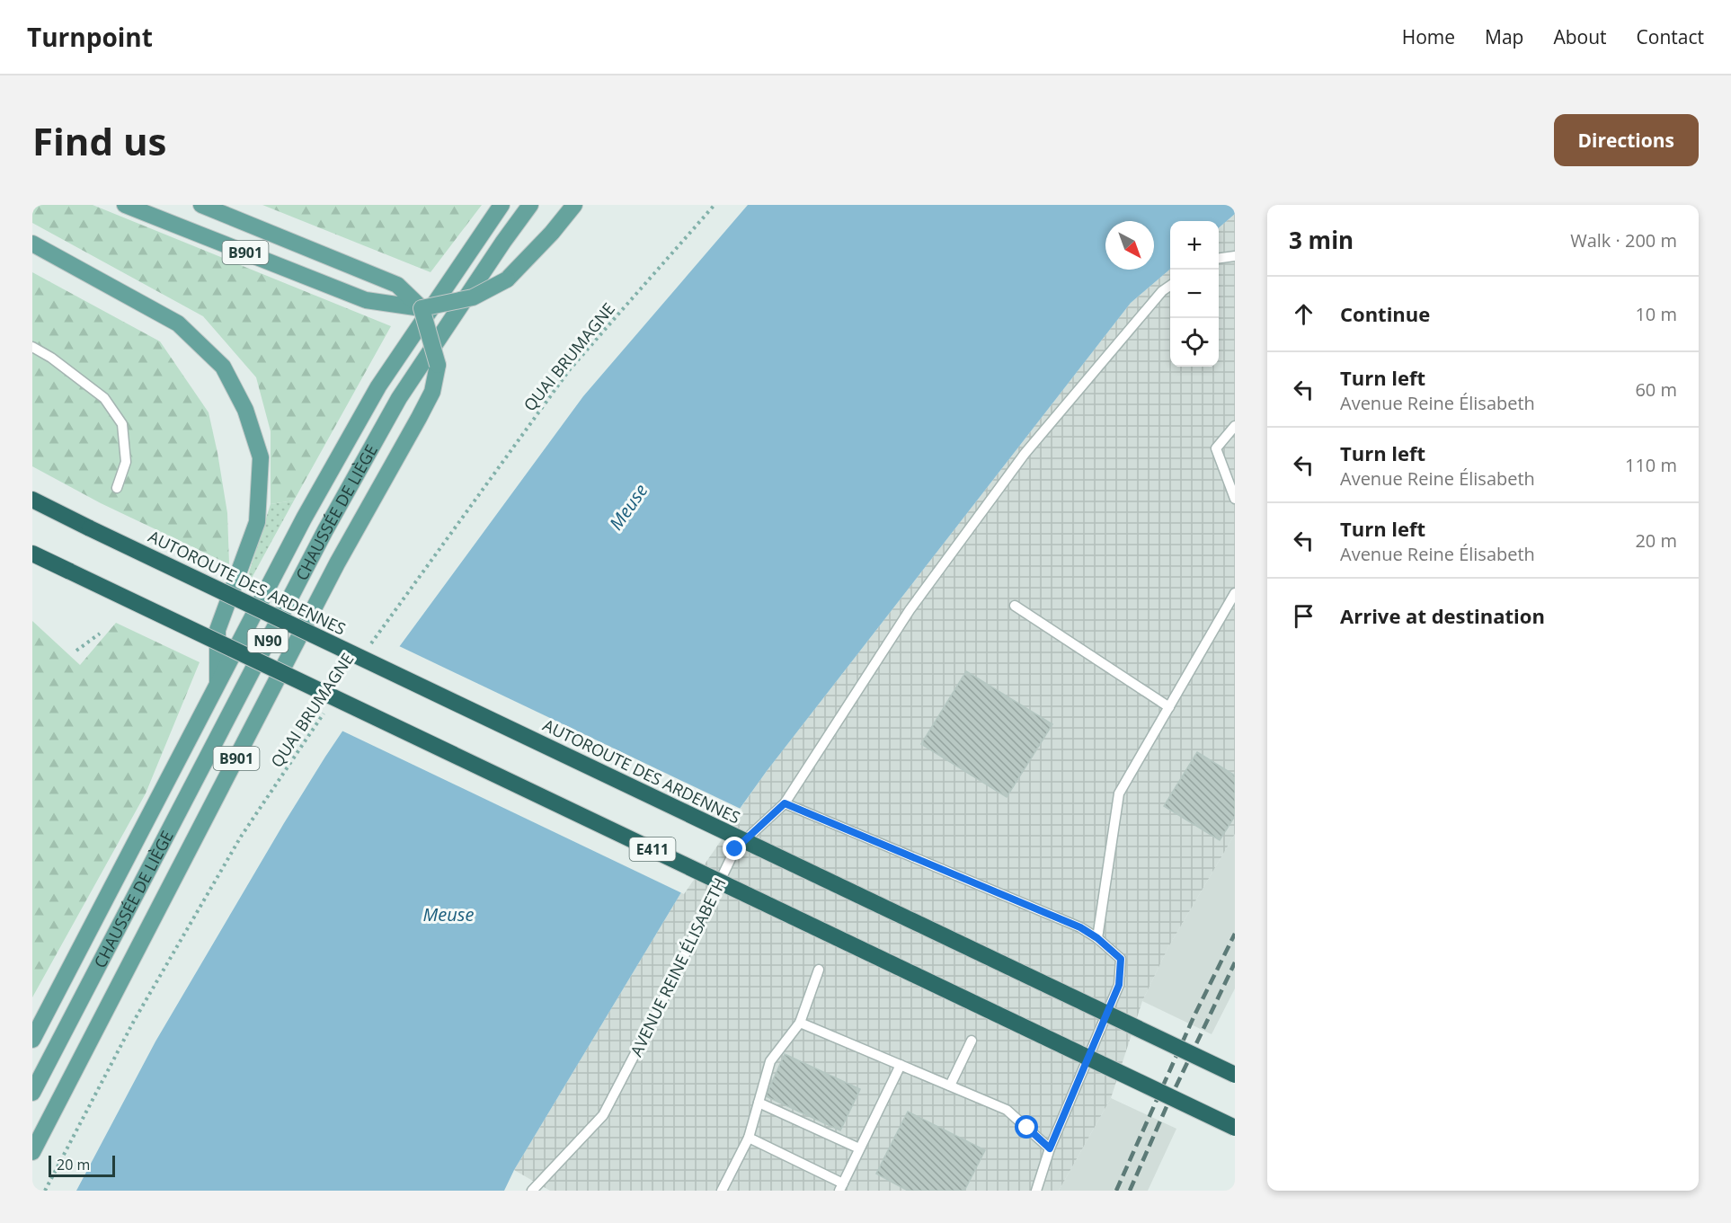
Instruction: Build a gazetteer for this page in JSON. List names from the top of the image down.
{
  "streets": {
    "highway": ["AUTOROUTE DES ARDENNES", "E411"],
    "main road": ["B901", "CHAUSSÉE DE LIÈGE", "N90"],
    "lane": ["AVENUE REINE ÉLISABETH"],
    "path": ["QUAI BRUMAGNE"]
  },
  "water": ["Meuse"],
  "scale_bar": "20 m",
  "north": "bottom right",
  "page": {
    "header": "Turnpoint",
    "nav": [
      "Home",
      "Map",
      "About",
      "Contact"
    ],
    "buttons": "Directions",
    "title": "Find us",
    "heading": ["3 min", "Walk · 200 m"],
    "map_buttons": ["+", "−"],
    "list": [
      ["Continue", "10 m"],
      ["Turn left", "Avenue Reine Élisabeth", "60 m"],
      ["Turn left", "Avenue Reine Élisabeth", "110 m"],
      ["Turn left", "Avenue Reine Élisabeth", "20 m"],
      "Arrive at destination"
    ],
    "scale": "20 m"
  }
}
